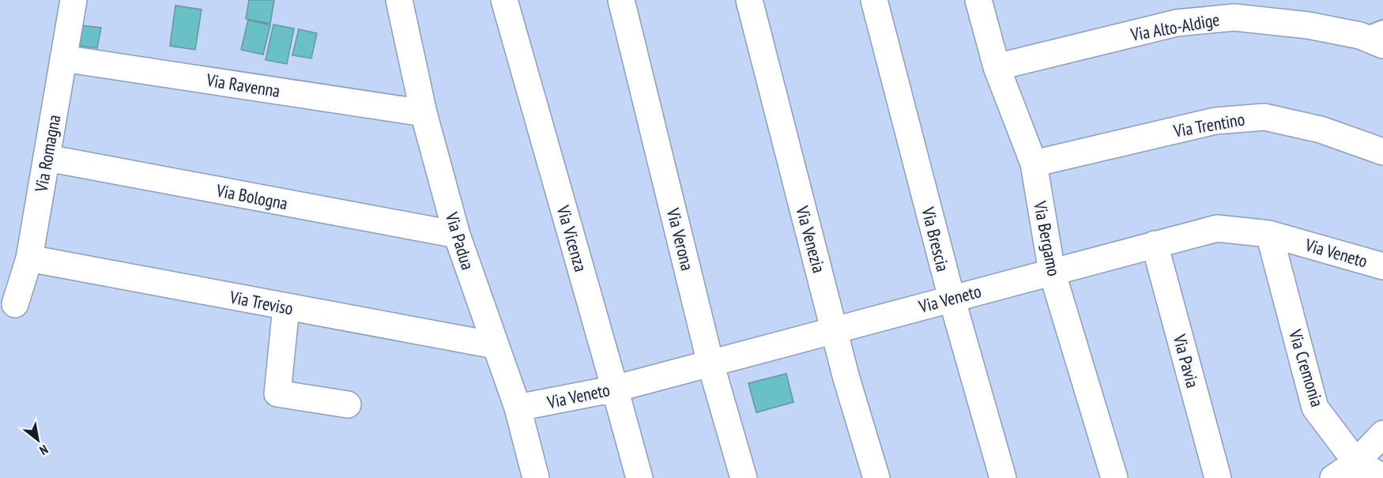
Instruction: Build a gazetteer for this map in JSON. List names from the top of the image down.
{
  "streets": {
    "street": [
      "Via Alto-Aldige",
      "Via Ravenna",
      "Via Trentino",
      "Via Romagna",
      "Via Bologna",
      "Via Vicenza",
      "Via Bergamo",
      "Via Verona",
      "Via Venezia",
      "Via Brescia",
      "Via Padua",
      "Via Veneto",
      "Via Treviso",
      "Via Pavia",
      "Via Cremonia"
    ]
  },
  "crossings": [
    ["Via Alto-Aldige", "Via Bergamo"],
    ["Via Ravenna", "Via Romagna"],
    ["Via Ravenna", "Via Padua"],
    ["Via Trentino", "Via Bergamo"],
    ["Via Romagna", "Via Bologna"],
    ["Via Romagna", "Via Treviso"],
    ["Via Bologna", "Via Padua"],
    ["Via Vicenza", "Via Veneto"],
    ["Via Bergamo", "Via Veneto"],
    ["Via Verona", "Via Veneto"],
    ["Via Venezia", "Via Veneto"],
    ["Via Brescia", "Via Veneto"],
    ["Via Padua", "Via Veneto"],
    ["Via Padua", "Via Treviso"],
    ["Via Veneto", "Via Pavia"],
    ["Via Veneto", "Via Cremonia"]
  ],
  "north": "bottom right"
}
